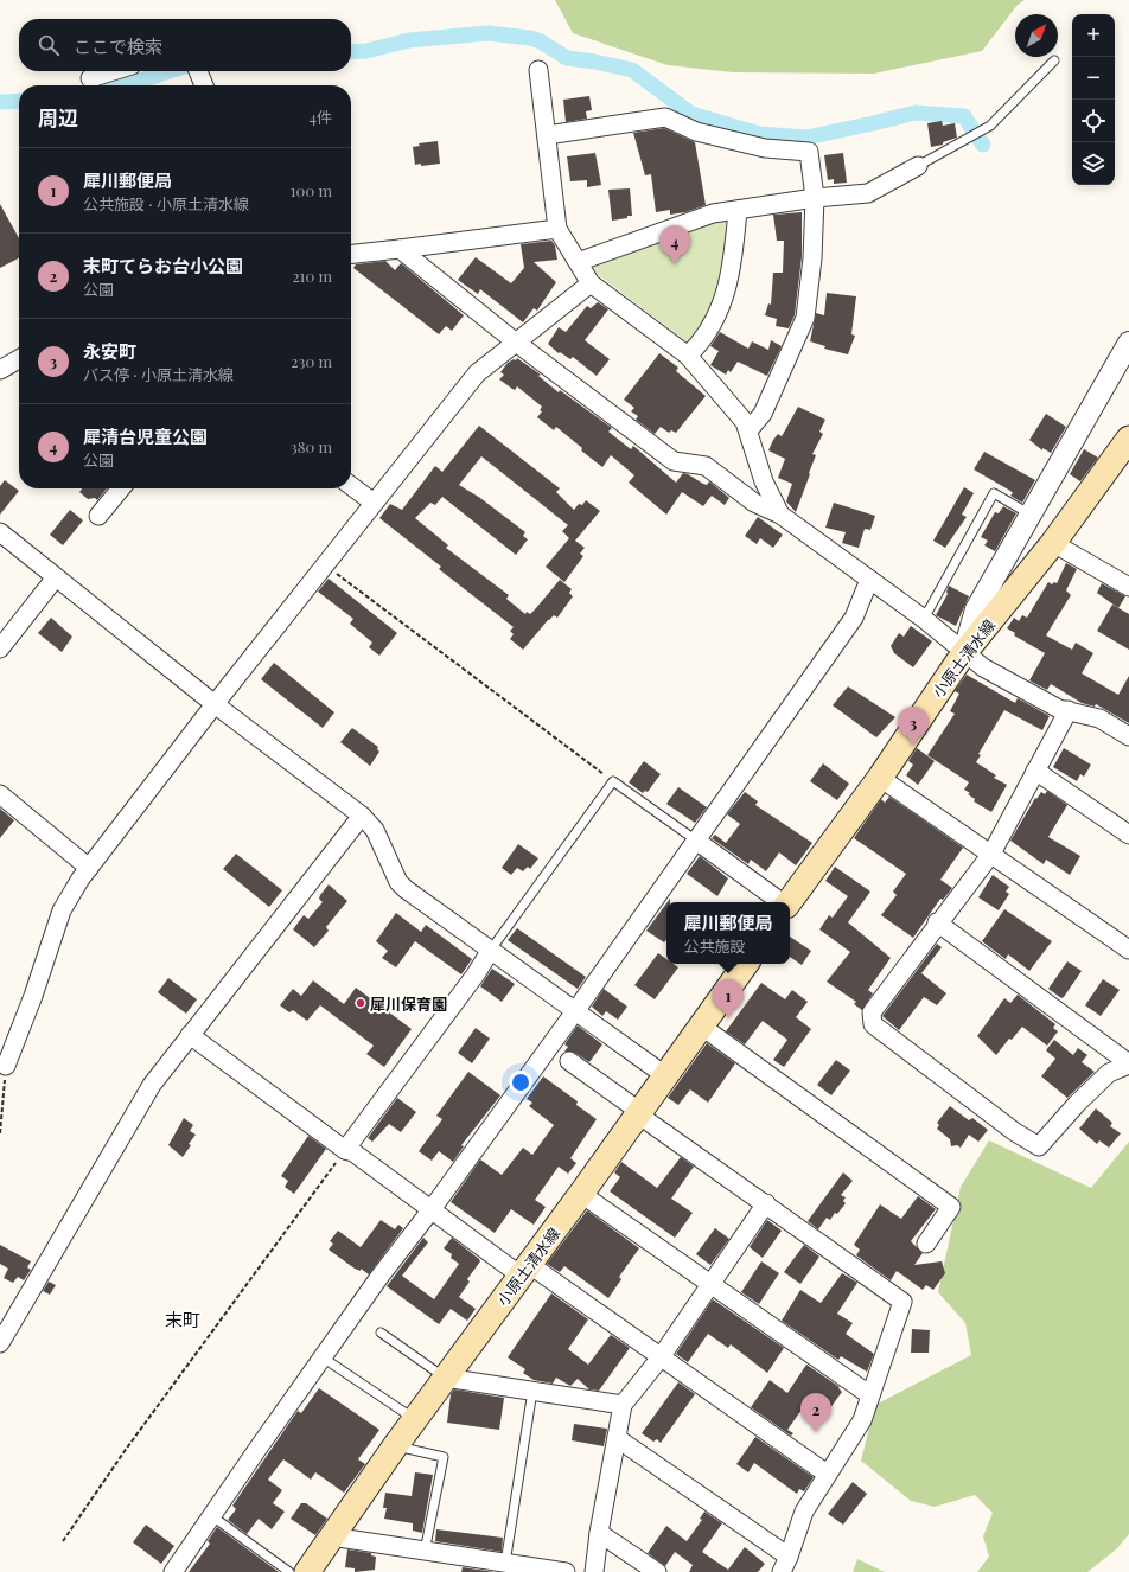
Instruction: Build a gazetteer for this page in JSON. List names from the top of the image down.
{
  "streets": {
    "main road": ["小原土清水線"]
  },
  "districts": ["末町"],
  "places": ["犀川保育園"],
  "north": "top right",
  "page": {
    "map_buttons": ["+", "−"],
    "search": "ここで検索",
    "heading": ["周辺", "4件"],
    "list": [
      {
        "mark": "1",
        "name": "犀川郵便局",
        "note": "公共施設 · 小原土清水線",
        "value": "100 m"
      },
      {
        "mark": "2",
        "name": "末町てらお台小公園",
        "note": "公園",
        "value": "210 m"
      },
      {
        "mark": "3",
        "name": "永安町",
        "note": "バス停 · 小原土清水線",
        "value": "230 m"
      },
      {
        "mark": "4",
        "name": "犀清台児童公園",
        "note": "公園",
        "value": "380 m"
      }
    ],
    "pins": [
      "4",
      "3",
      "1",
      "2"
    ],
    "popup": ["犀川郵便局", "公共施設"]
  }
}
